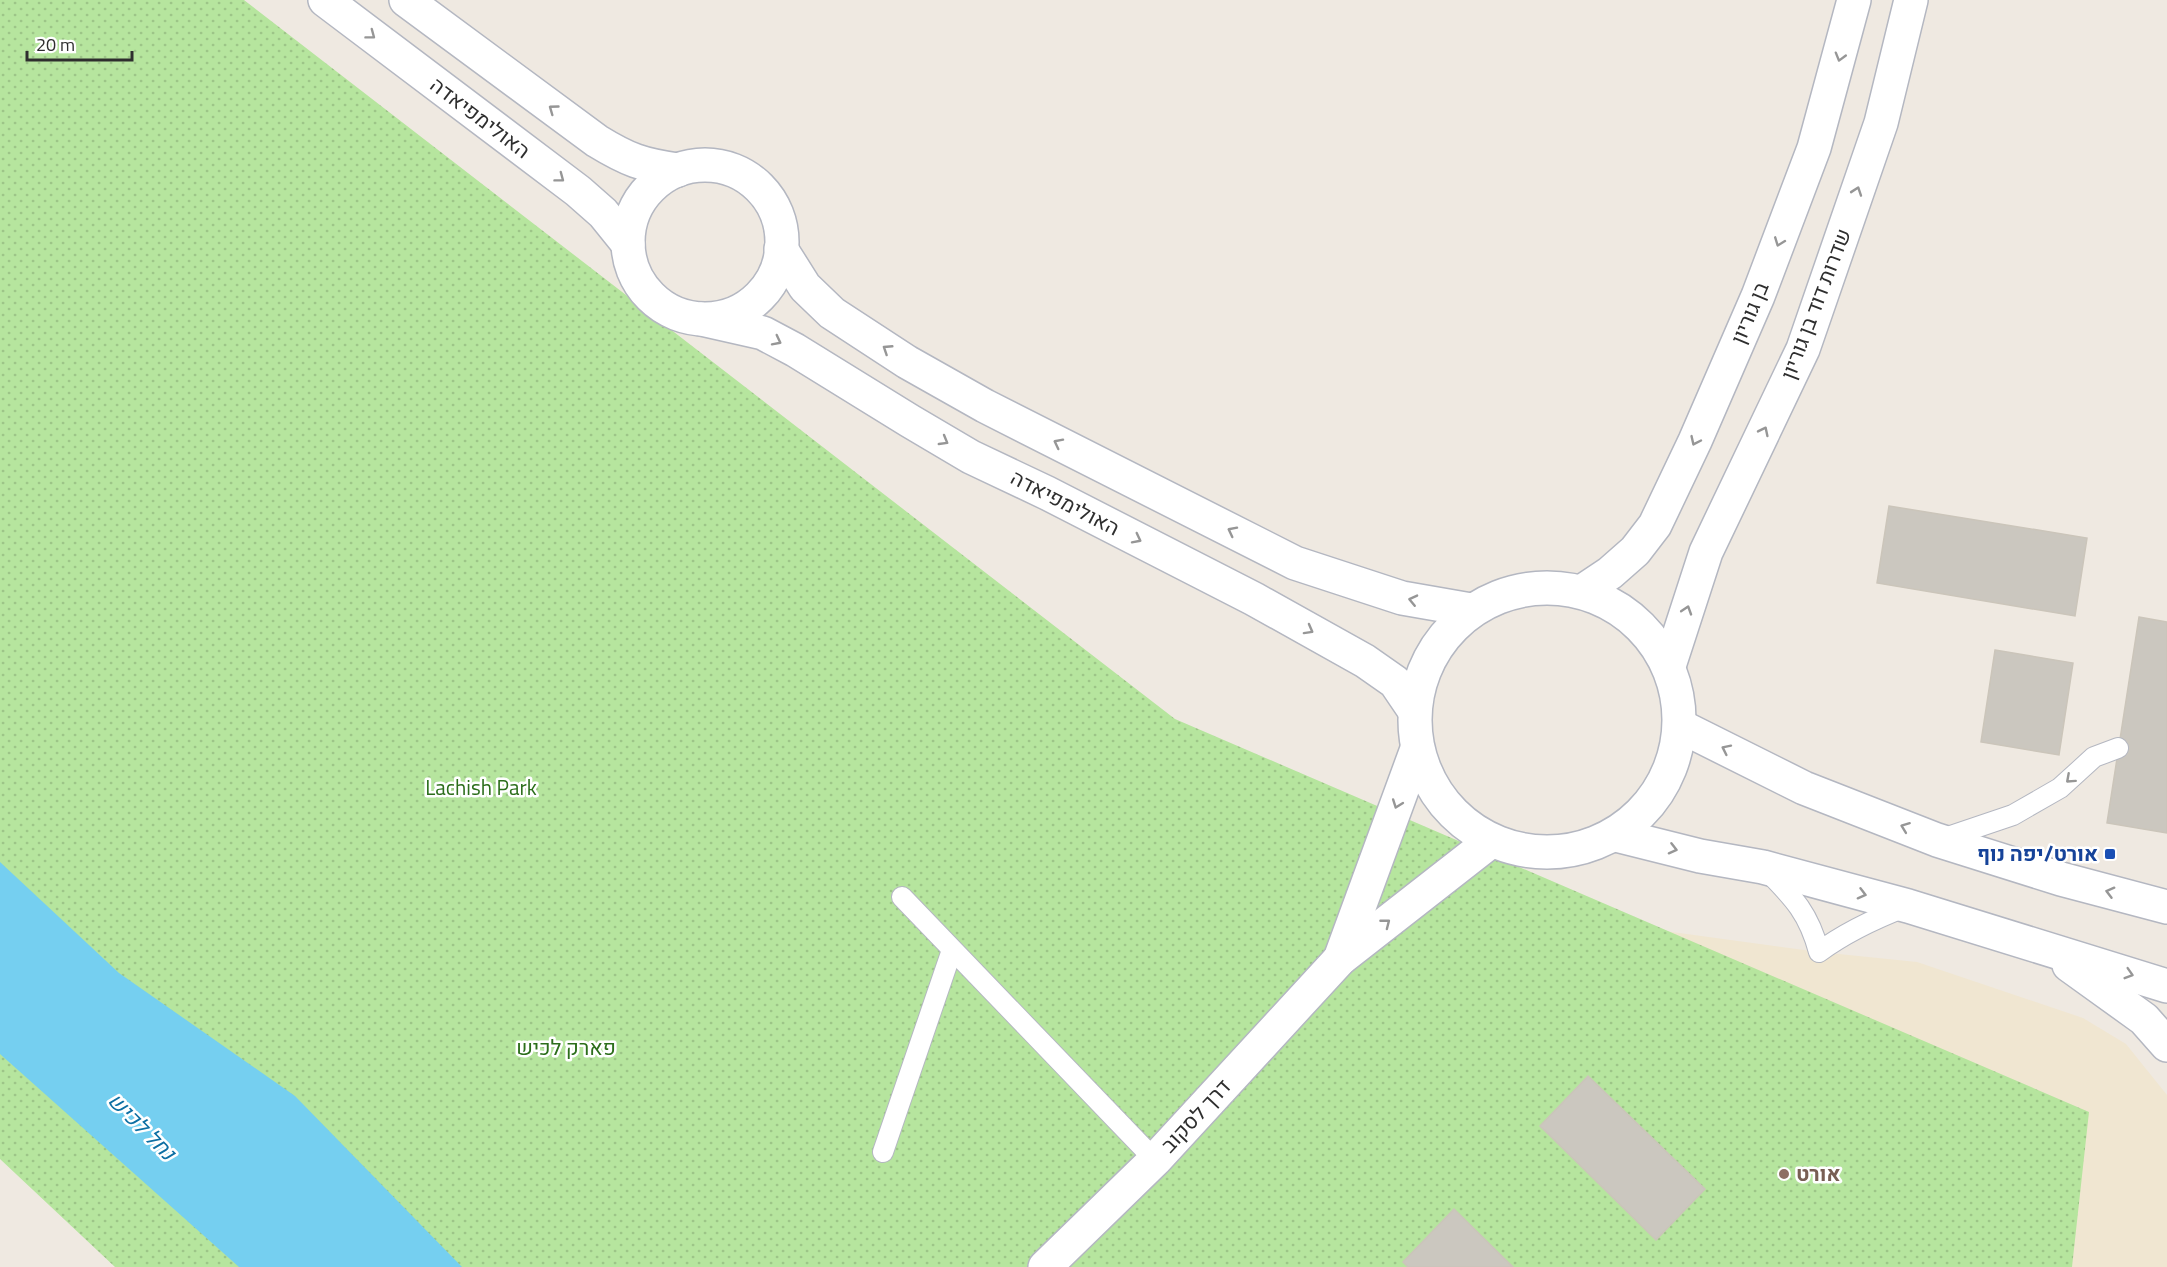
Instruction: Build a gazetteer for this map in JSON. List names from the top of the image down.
{
  "streets": {
    "street": [
      "האולימפיאדה",
      "שדרות דוד בן גוריון",
      "בן גוריון",
      "דרך לסקוב"
    ]
  },
  "one_way": ["שדרות דוד בן גוריון", "בן גוריון"],
  "water": ["נחל לכיש"],
  "parks": ["Lachish Park", "פארק לכיש"],
  "places": {
    "transit": ["אורט/יפה נוף"],
    "other": ["אורט"]
  },
  "scale_bar": "20 m"
}
